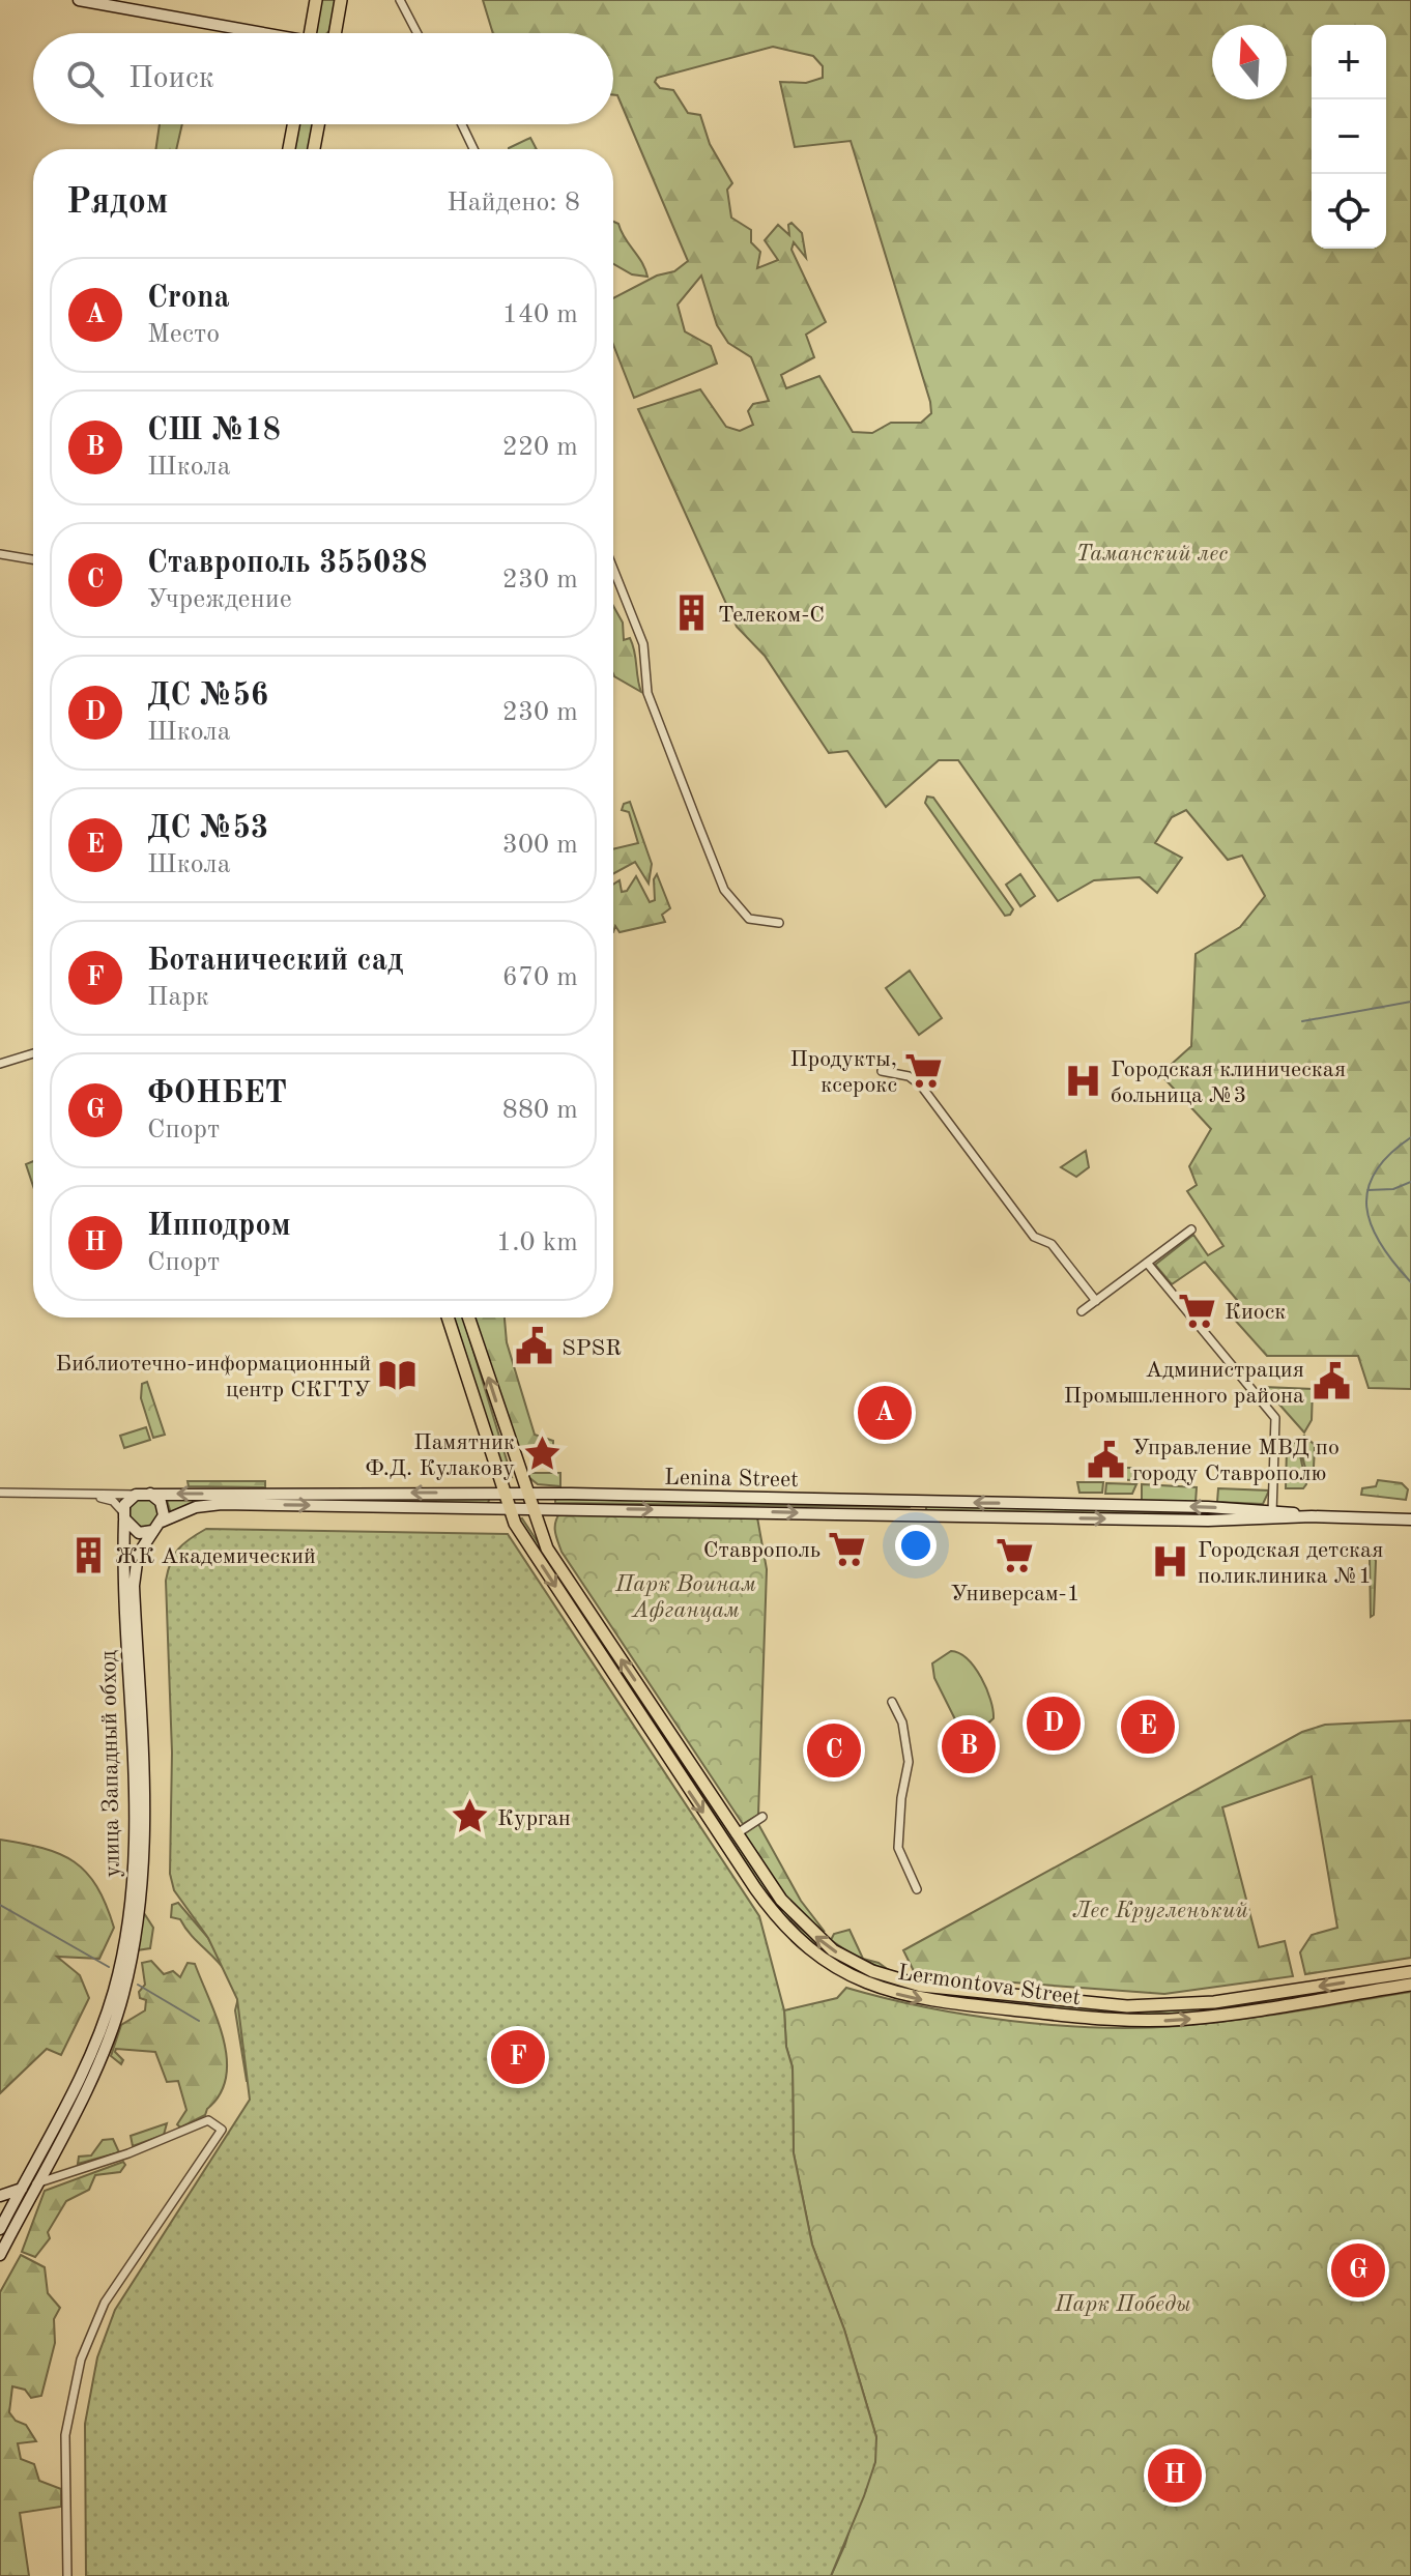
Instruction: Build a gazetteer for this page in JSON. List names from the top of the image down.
{
  "streets": {
    "main road": ["Lenina Street", "улица Западный обход", "Lermontova Street"]
  },
  "crossings": [
    ["Lenina Street", "улица Западный обход"],
    ["Lenina Street", "Lermontova Street"]
  ],
  "parks": [
    "Таманский лес",
    "Парк Воинам Афганцам",
    "Лес Кругленький",
    "Парк Победы"
  ],
  "places": {
    "building": ["Телеком-С", "ЖК Академический"],
    "supermarket": [
      "Продукты, ксерокс",
      "Киоск",
      "Ставрополь",
      "Универсам-1"
    ],
    "hospital": ["Городская клиническая больница №3", "Городская детская поликлиника №1"],
    "public building": ["SPSR", "Администрация Промышленного района", "Управление МВД по городу Ставрополю"],
    "library": ["Библиотечно-информационный центр СКГТУ"],
    "place": ["Памятник Ф.Д. Кулакову", "Курган"]
  },
  "north": "top",
  "page": {
    "map_buttons": ["+", "−"],
    "search": "Поиск",
    "heading": ["Рядом", "Найдено: 8"],
    "list": [
      {
        "mark": "A",
        "name": "Crona",
        "note": "Место",
        "value": "140 m"
      },
      {
        "mark": "B",
        "name": "СШ №18",
        "note": "Школа",
        "value": "220 m"
      },
      {
        "mark": "C",
        "name": "Ставрополь 355038",
        "note": "Учреждение",
        "value": "230 m"
      },
      {
        "mark": "D",
        "name": "ДС №56",
        "note": "Школа",
        "value": "230 m"
      },
      {
        "mark": "E",
        "name": "ДС №53",
        "note": "Школа",
        "value": "300 m"
      },
      {
        "mark": "F",
        "name": "Ботанический сад",
        "note": "Парк",
        "value": "670 m"
      },
      {
        "mark": "G",
        "name": "ФОНБЕТ",
        "note": "Спорт",
        "value": "880 m"
      },
      {
        "mark": "H",
        "name": "Ипподром",
        "note": "Спорт",
        "value": "1.0 km"
      }
    ],
    "pins": [
      "A",
      "D",
      "E",
      "B",
      "C",
      "F",
      "G",
      "H"
    ]
  }
}
